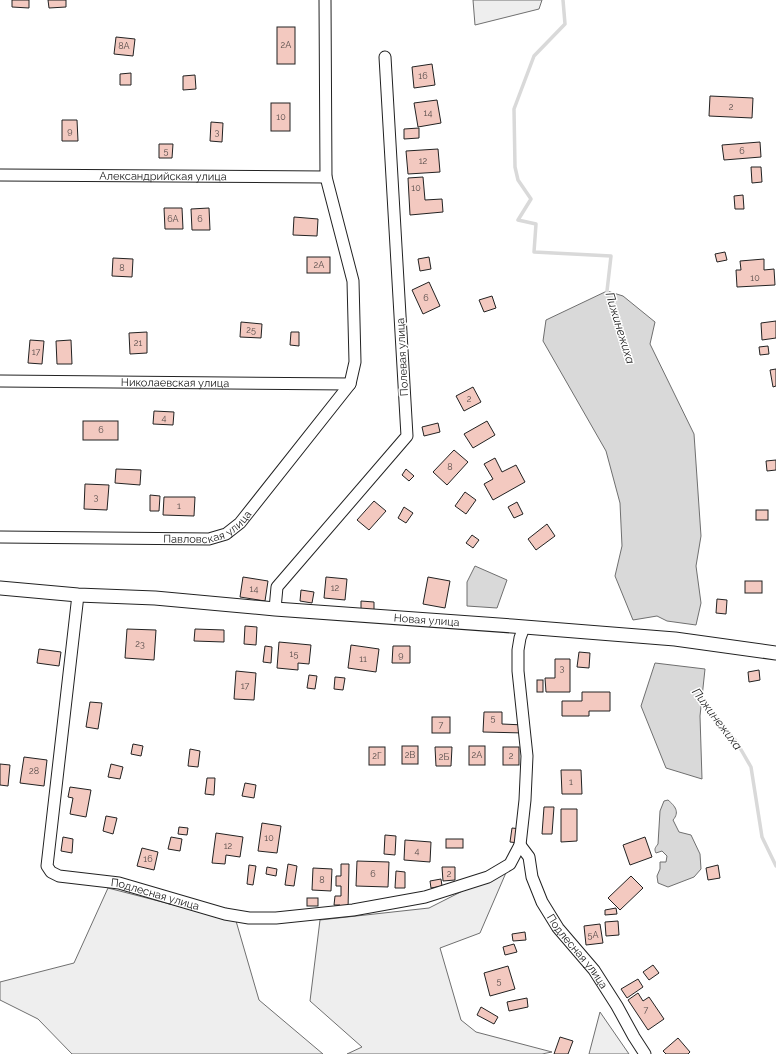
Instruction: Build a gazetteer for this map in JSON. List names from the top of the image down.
{
  "streets": {
    "street": [
      "Александрийская улица",
      "Полевая улица",
      "Николаевская улица",
      "Павловская улица",
      "Новая улица",
      "Подлесная улица"
    ]
  },
  "crossings": [
    ["Полевая улица", "Новая улица"],
    ["Николаевская улица", "Павловская улица"],
    ["Новая улица", "Подлесная улица"]
  ],
  "water": ["Пижинежиха"],
  "house_numbers": [
    "2А",
    "8А",
    "16",
    "2",
    "14",
    "10",
    "9",
    "3",
    "5",
    "6",
    "12",
    "10",
    "6А",
    "6",
    "2А",
    "8",
    "10",
    "6",
    "25",
    "21",
    "17",
    "2",
    "4",
    "6",
    "8",
    "3",
    "1",
    "12",
    "14",
    "23",
    "15",
    "9",
    "11",
    "3",
    "17",
    "5",
    "7",
    "2В",
    "2А",
    "2Г",
    "2",
    "2Б",
    "28",
    "1",
    "10",
    "12",
    "4",
    "16",
    "6",
    "2",
    "8",
    "5А",
    "5",
    "7"
  ]
}
